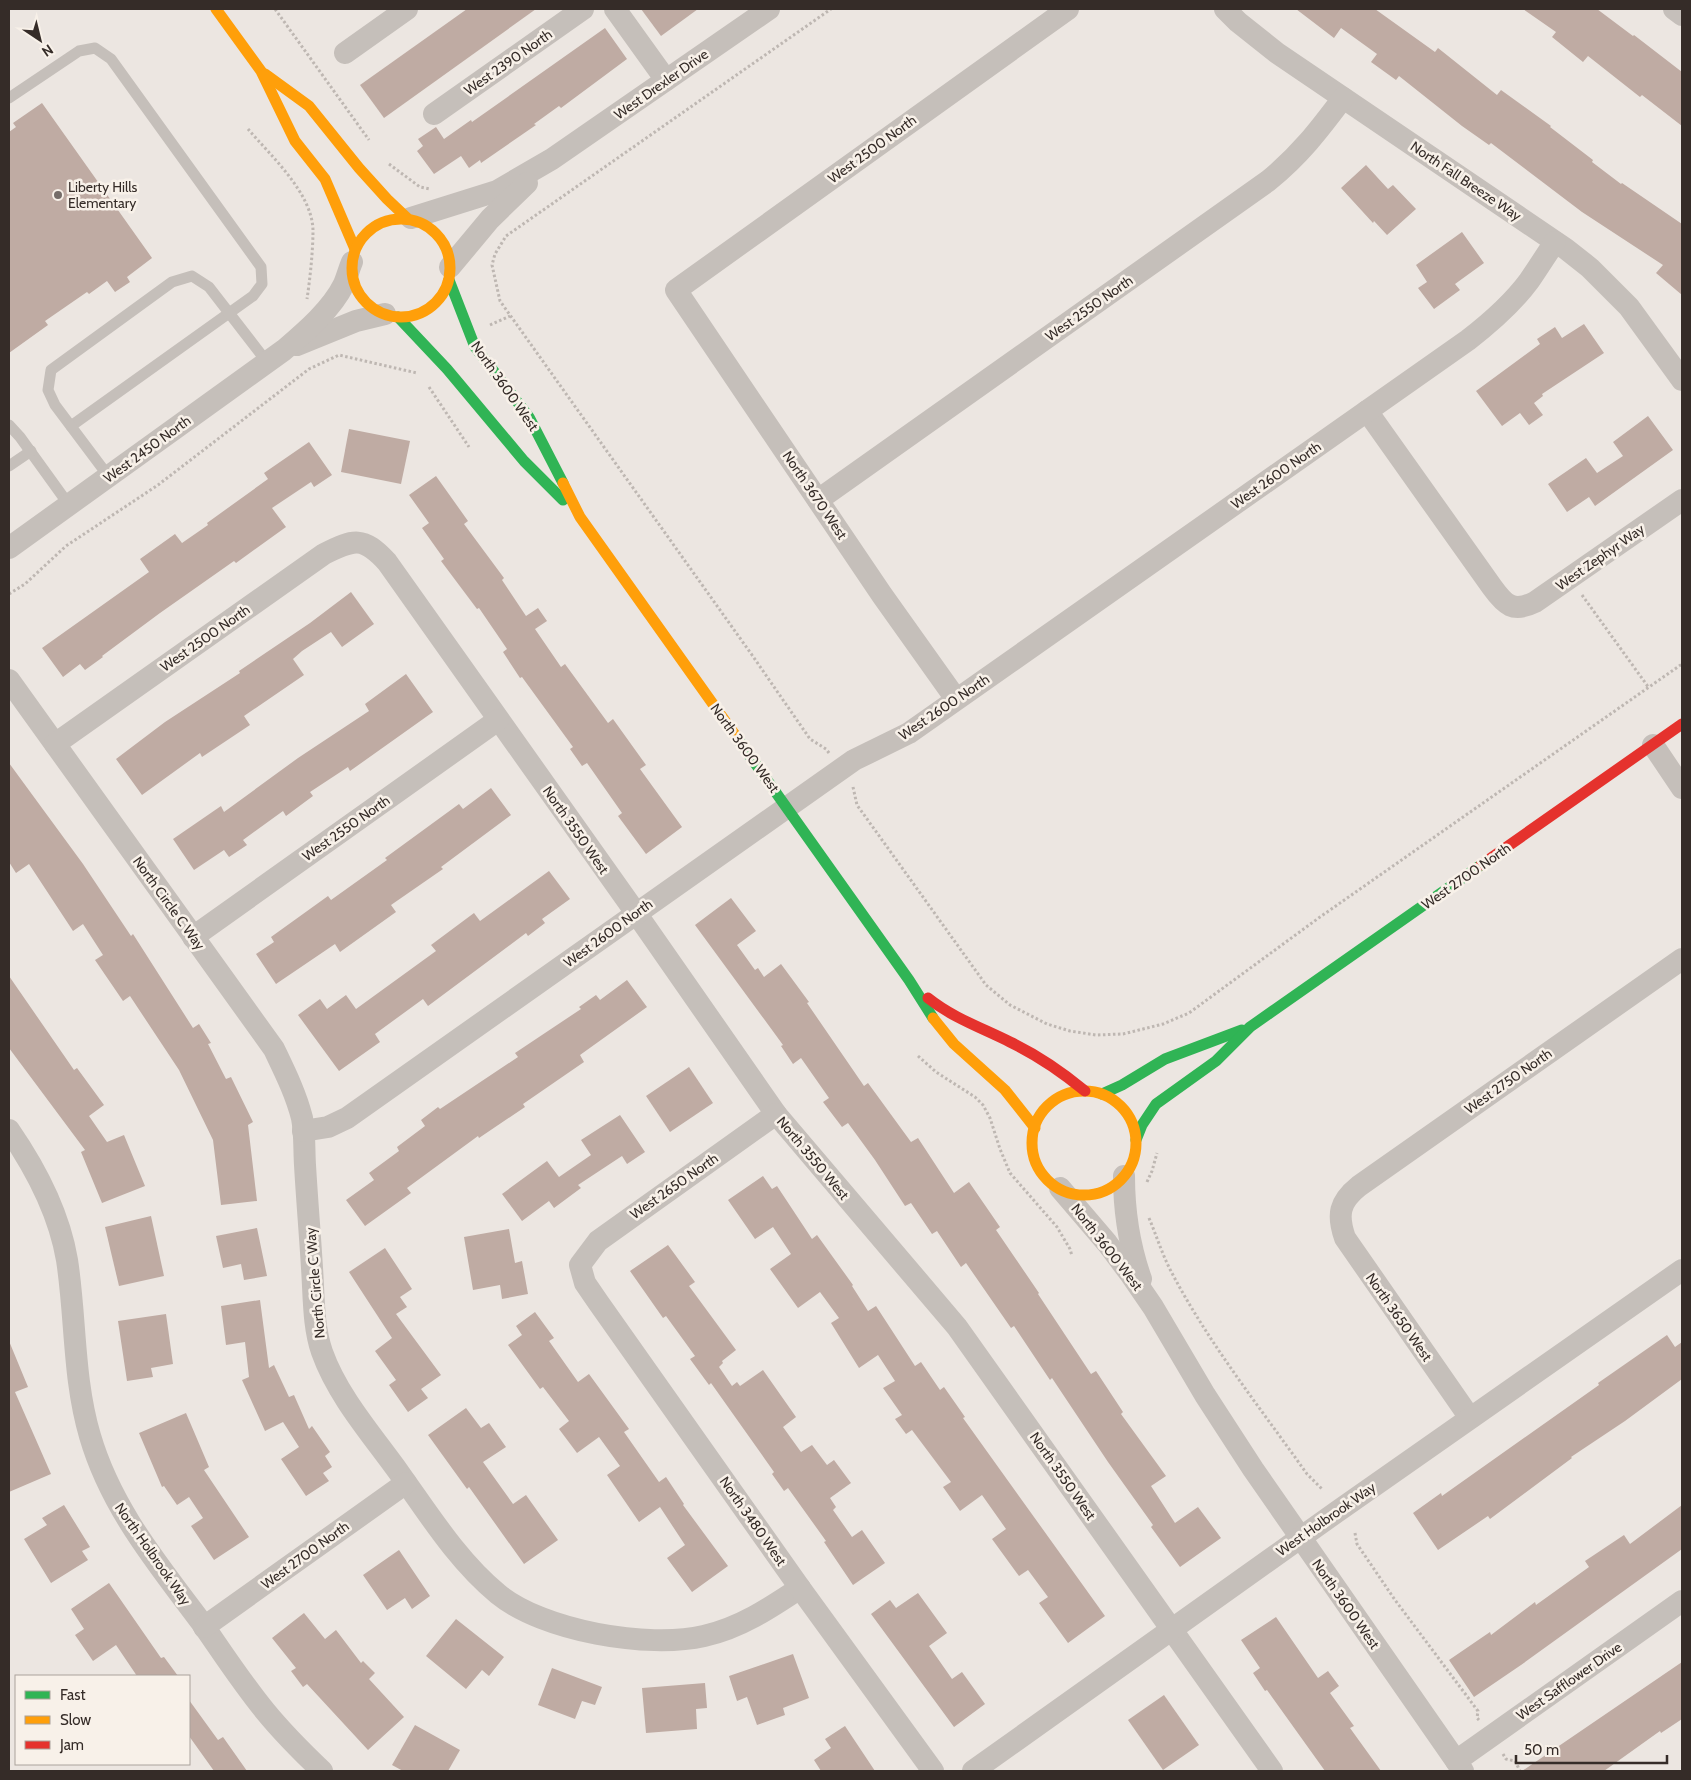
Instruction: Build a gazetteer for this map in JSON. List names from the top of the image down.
{
  "streets": {
    "street": [
      "West 2390 North",
      "West Drexler Drive",
      "West 2500 North",
      "North Fall Breeze Way",
      "West 2550 North",
      "North 3600 West",
      "West 2450 North",
      "West 2600 North",
      "North 3670 West",
      "West Zephyr Way",
      "North 3550 West",
      "West 2700 North",
      "North Circle C Way",
      "West 2750 North",
      "West 2650 North",
      "North 3650 West",
      "West Holbrook Way",
      "North 3480 West",
      "North Holbrook Way",
      "West Safflower Drive"
    ]
  },
  "crossings": [
    ["West Drexler Drive", "North 3600 West"],
    ["West Drexler Drive", "West 2450 North"],
    ["West 2500 North", "North 3670 West"],
    ["West 2500 North", "North 3550 West"],
    ["West 2500 North", "North Circle C Way"],
    ["North Fall Breeze Way", "West 2550 North"],
    ["North Fall Breeze Way", "West 2600 North"],
    ["West 2550 North", "North 3670 West"],
    ["West 2550 North", "North 3550 West"],
    ["West 2550 North", "North Circle C Way"],
    ["North 3600 West", "West 2450 North"],
    ["North 3600 West", "West 2600 North"],
    ["North 3600 West", "West 2700 North"],
    ["North 3600 West", "West Holbrook Way"],
    ["North 3600 West", "West Safflower Drive"],
    ["West 2600 North", "North 3670 West"],
    ["West 2600 North", "West Zephyr Way"],
    ["West 2600 North", "North 3550 West"],
    ["West 2600 North", "North Circle C Way"],
    ["North 3550 West", "West 2650 North"],
    ["North 3550 West", "West Holbrook Way"],
    ["West 2700 North", "North Circle C Way"],
    ["West 2700 North", "North Holbrook Way"],
    ["North Circle C Way", "North 3480 West"],
    ["West 2750 North", "North 3650 West"],
    ["West 2650 North", "North 3480 West"],
    ["North 3650 West", "West Holbrook Way"]
  ],
  "places": ["Liberty Hills Elementary"],
  "legend": ["Fast", "Slow", "Jam"],
  "scale_bar": "50 m",
  "north": "bottom right"
}
